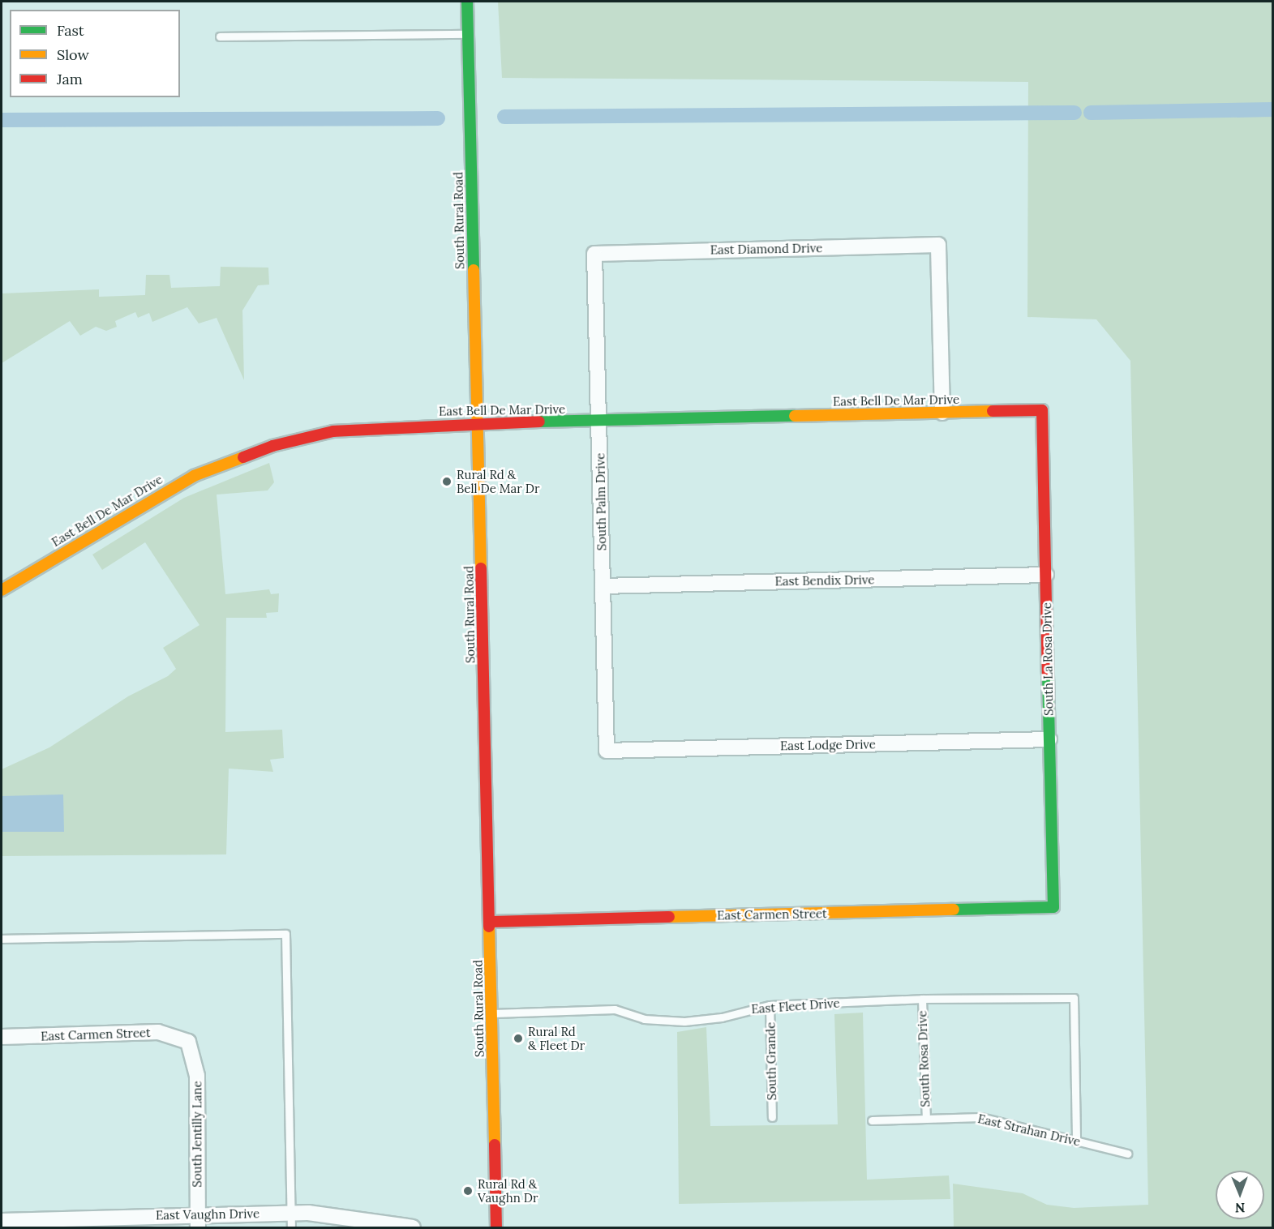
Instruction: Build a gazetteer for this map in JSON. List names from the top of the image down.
{
  "streets": {
    "street": [
      "South Rural Road",
      "East Diamond Drive",
      "East Bell De Mar Drive",
      "South Palm Drive",
      "East Bendix Drive",
      "South La Rosa Drive",
      "East Lodge Drive",
      "East Carmen Street",
      "South Jentilly Lane",
      "East Vaughn Drive"
    ],
    "lane": [
      "East Fleet Drive",
      "South Rosa Drive",
      "South Grande",
      "East Strahan Drive"
    ]
  },
  "crossings": [
    ["South Rural Road", "East Bell De Mar Drive"],
    ["South Rural Road", "East Carmen Street"],
    ["South Rural Road", "East Fleet Drive"],
    ["East Diamond Drive", "East Bell De Mar Drive"],
    ["East Diamond Drive", "South Palm Drive"],
    ["East Bell De Mar Drive", "South Palm Drive"],
    ["East Bell De Mar Drive", "South La Rosa Drive"],
    ["South Palm Drive", "East Bendix Drive"],
    ["South Palm Drive", "East Lodge Drive"],
    ["East Bendix Drive", "South La Rosa Drive"],
    ["South La Rosa Drive", "East Lodge Drive"],
    ["South La Rosa Drive", "East Carmen Street"],
    ["East Carmen Street", "South Jentilly Lane"],
    ["East Fleet Drive", "South Rosa Drive"],
    ["East Fleet Drive", "South Grande"],
    ["East Fleet Drive", "East Strahan Drive"],
    ["South Rosa Drive", "East Strahan Drive"],
    ["South Jentilly Lane", "East Vaughn Drive"]
  ],
  "places": ["Rural Rd & Bell De Mar Dr", "Rural Rd & Fleet Dr", "Rural Rd & Vaughn Dr"],
  "legend": ["Fast", "Slow", "Jam"],
  "north": "bottom"
}
